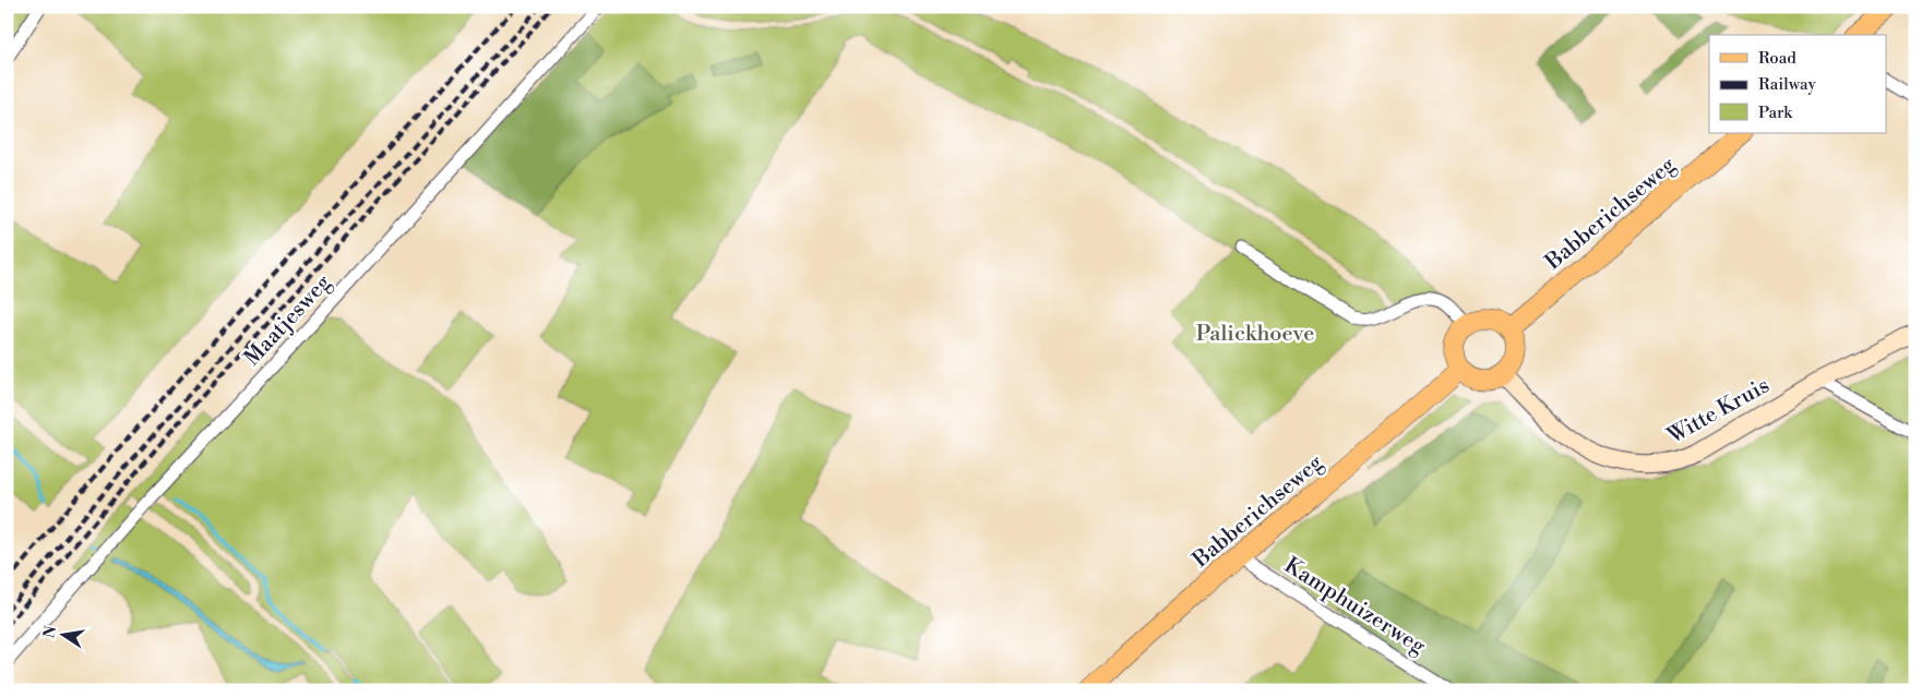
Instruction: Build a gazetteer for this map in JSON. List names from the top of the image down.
{
  "streets": {
    "main road": ["Babberichseweg", "Witte Kruis"],
    "street": ["Maatjesweg", "Kamphuizerweg"]
  },
  "crossings": [
    ["Babberichseweg", "Witte Kruis"],
    ["Babberichseweg", "Kamphuizerweg"]
  ],
  "parks": ["Palickhoeve"],
  "legend": ["Road", "Railway", "Park"],
  "north": "left"
}
